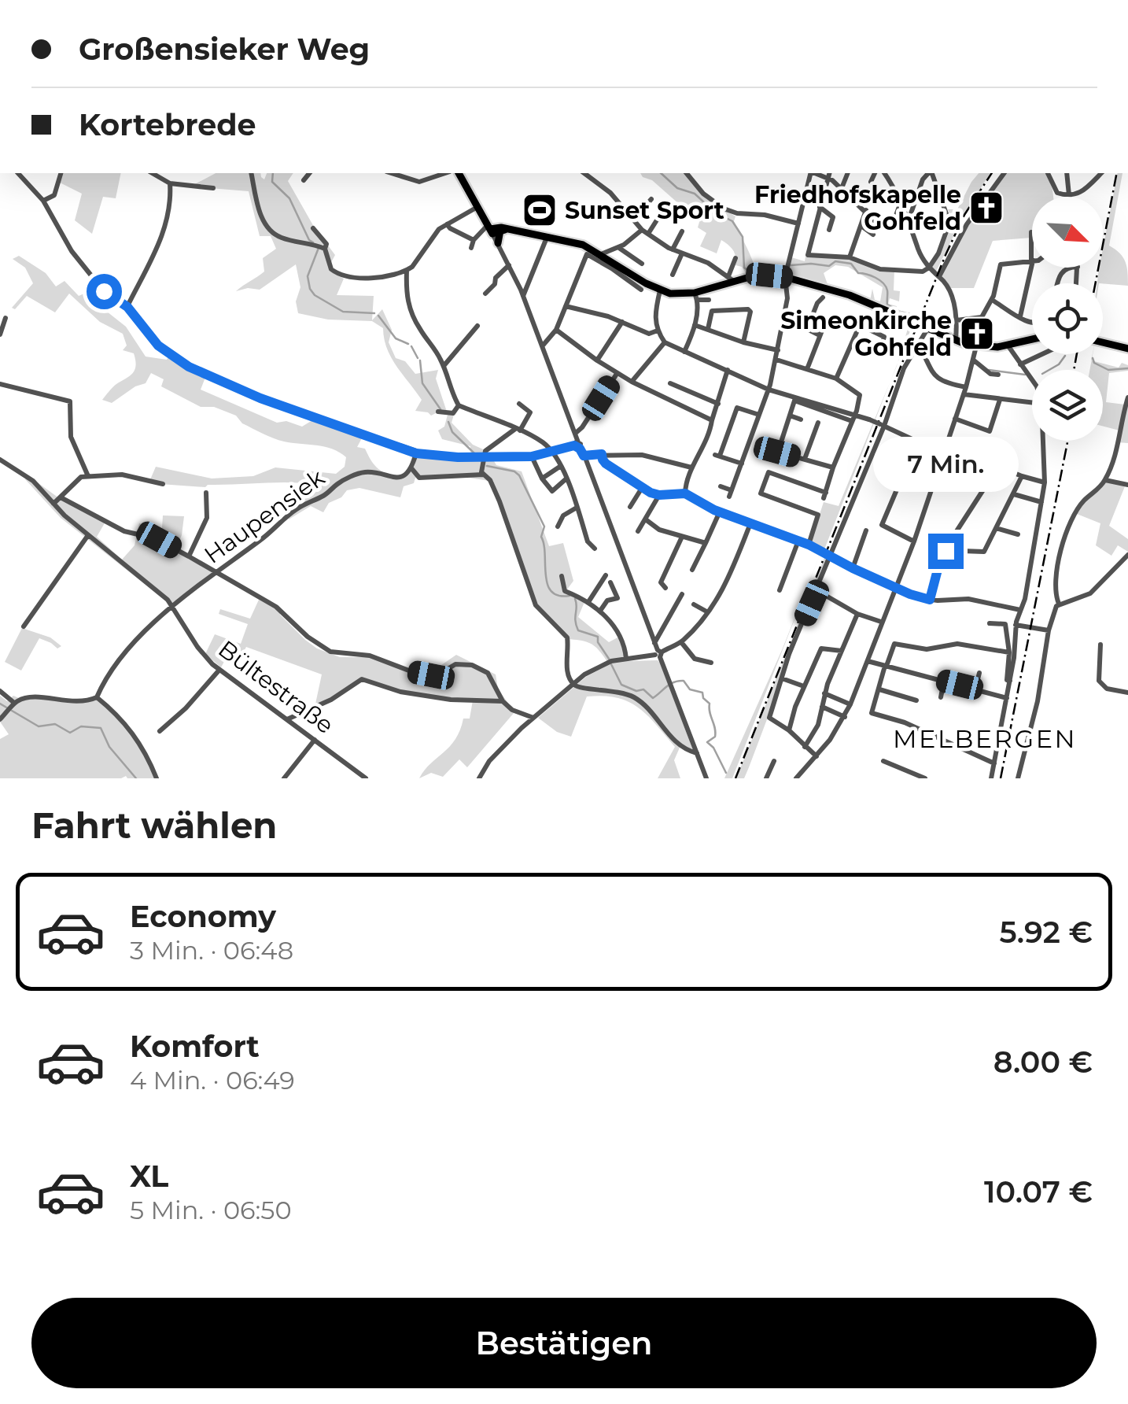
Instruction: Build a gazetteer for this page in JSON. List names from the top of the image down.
{
  "streets": {
    "street": ["Haupensiek", "Bültestraße"]
  },
  "crossings": [
    ["Haupensiek", "Bültestraße"]
  ],
  "districts": ["MELBERGEN"],
  "places": {
    "church": ["Friedhofskapelle Gohfeld", "Simeonkirche Gohfeld"],
    "sports": ["Sunset Sport"]
  },
  "north": "bottom right",
  "page": {
    "banner": ["Großensieker Weg", "Kortebrede"],
    "bubble": "7 Min.",
    "heading": "Fahrt wählen",
    "list": [
      {
        "name": "Economy",
        "note": "3 Min. · 06:48",
        "value": "5.92 €"
      },
      {
        "name": "Komfort",
        "note": "4 Min. · 06:49",
        "value": "8.00 €"
      },
      {
        "name": "XL",
        "note": "5 Min. · 06:50",
        "value": "10.07 €"
      }
    ],
    "buttons": "Bestätigen"
  }
}
